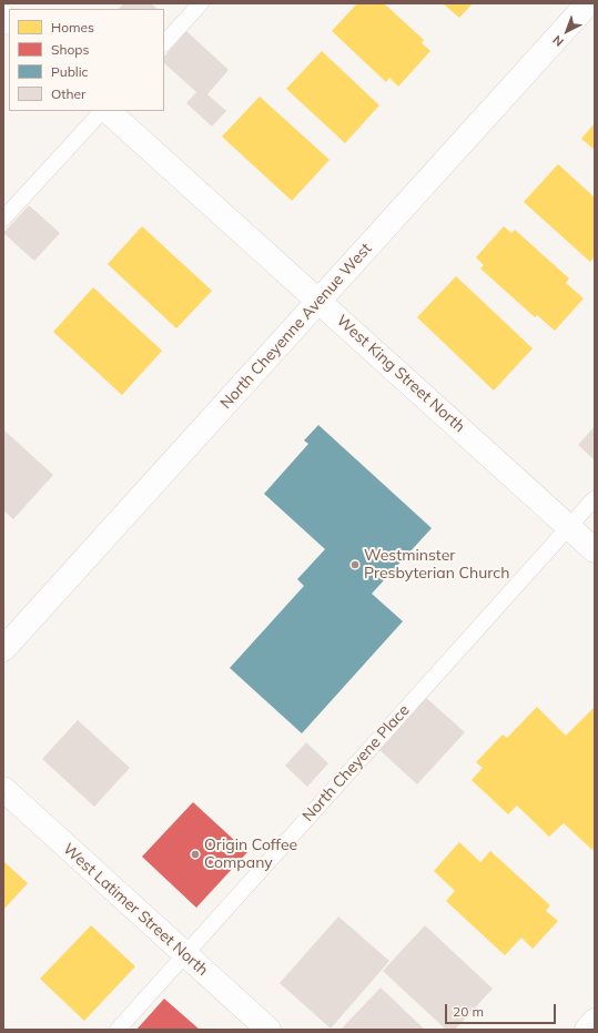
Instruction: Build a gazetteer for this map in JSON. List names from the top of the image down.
{
  "streets": {
    "street": ["North Cheyenne Avenue West", "West King Street North", "West Latimer Street North"],
    "lane": ["North Cheyene Place"]
  },
  "crossings": [
    ["North Cheyenne Avenue West", "West King Street North"],
    ["West King Street North", "North Cheyene Place"],
    ["North Cheyene Place", "West Latimer Street North"]
  ],
  "places": ["Westminster Presbyterian Church", "Origin Coffee Company"],
  "legend": [
    "Homes",
    "Shops",
    "Public",
    "Other"
  ],
  "scale_bar": "20 m",
  "north": "bottom left"
}
